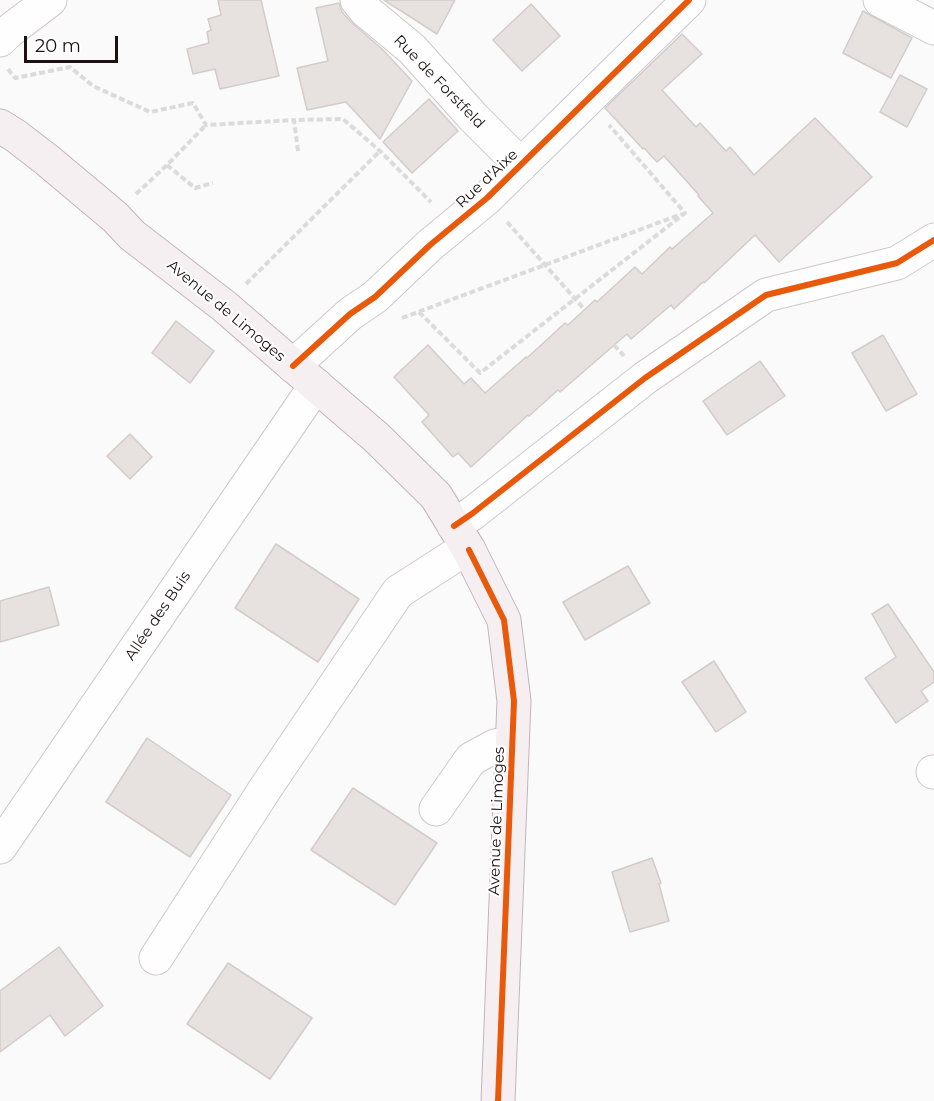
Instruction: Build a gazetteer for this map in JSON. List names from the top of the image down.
{
  "streets": {
    "main road": ["Avenue de Limoges"],
    "street": ["Rue de Forstfeld", "Rue d'Aixe", "Allée des Buis"]
  },
  "crossings": [
    ["Rue de Forstfeld", "Rue d'Aixe"],
    ["Rue d'Aixe", "Avenue de Limoges"],
    ["Rue d'Aixe", "Allée des Buis"],
    ["Avenue de Limoges", "Allée des Buis"]
  ],
  "scale_bar": "20 m"
}
